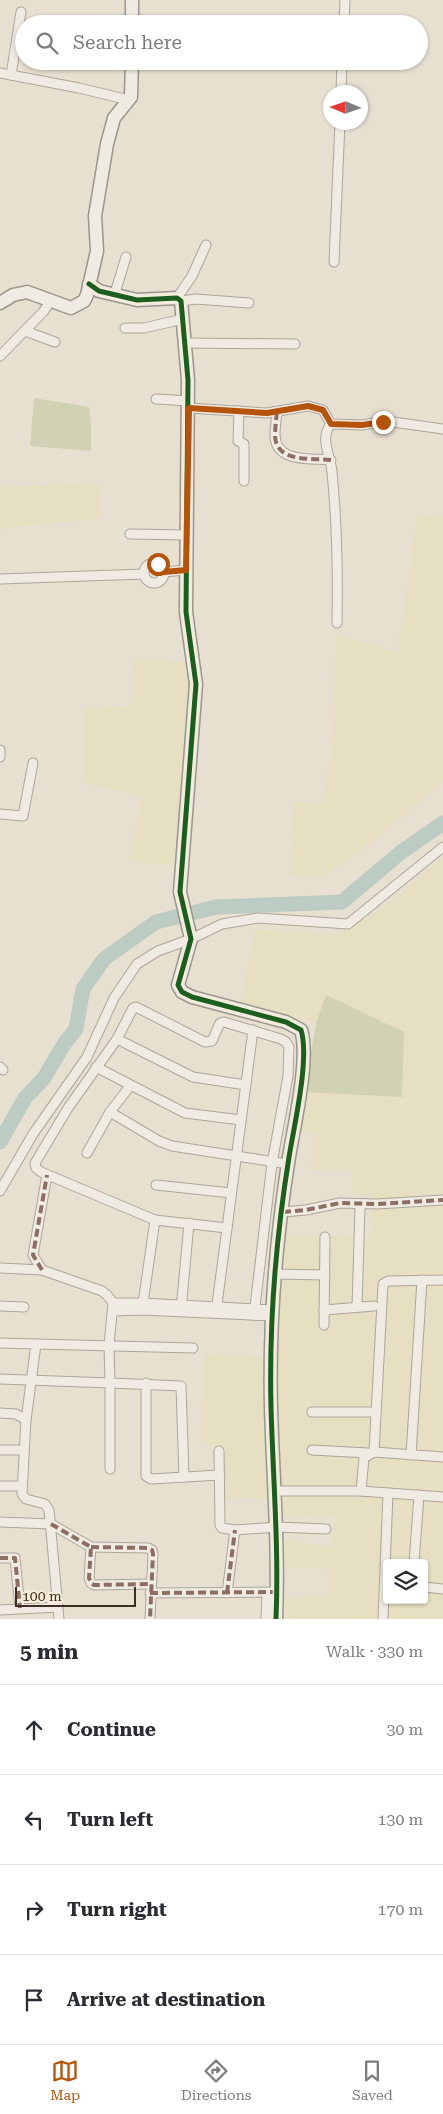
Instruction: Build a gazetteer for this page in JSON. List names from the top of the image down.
{
  "scale_bar": "100 m",
  "north": "left",
  "page": {
    "search": "Search here",
    "scale": "100 m",
    "heading": ["5 min", "Walk · 330 m"],
    "list": [
      ["Continue", "30 m"],
      ["Turn left", "130 m"],
      ["Turn right", "170 m"],
      "Arrive at destination"
    ],
    "nav": ["Map", "Directions", "Saved"]
  }
}
